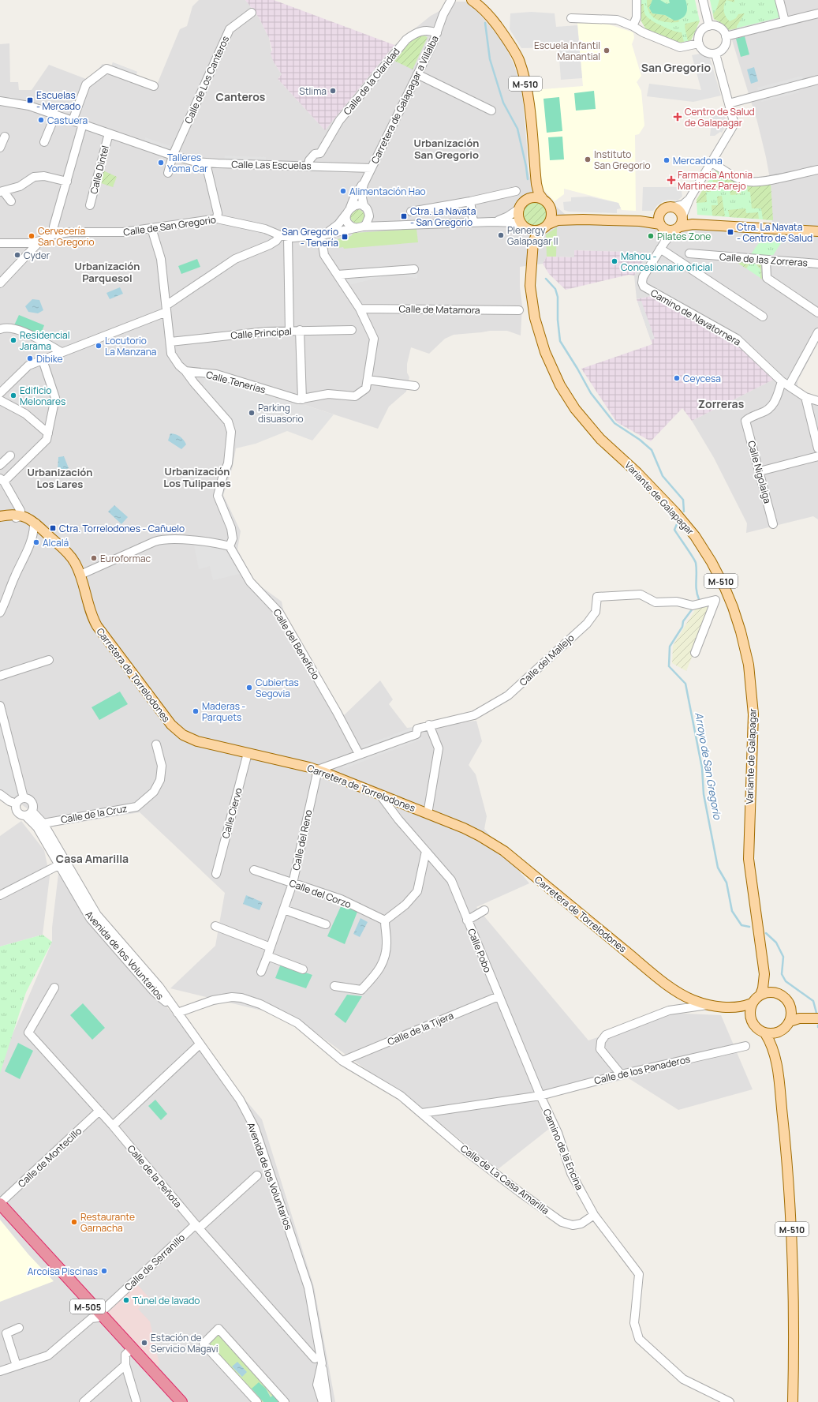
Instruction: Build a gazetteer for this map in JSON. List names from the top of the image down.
{
  "streets": {
    "highway": ["M-505"],
    "main road": ["M-510", "Variante de Galapagar", "Carretera de Torrelodones"],
    "street": [
      "Calle de Los Canteros",
      "Calle de la Claridad",
      "Carretera de Galapagar a Villalba",
      "Calle Las Escuelas",
      "Calle Dintel",
      "Calle de San Gregorio",
      "Calle de las Zorreras",
      "Calle de Matamora",
      "Camino de Navatornera",
      "Calle Principal",
      "Calle Tenerías",
      "Calle Nigolaiga",
      "Calle del Beneficio",
      "Calle del Mallejo",
      "Calle Ciervo",
      "Calle de la Cruz",
      "Calle del Reno",
      "Calle del Corzo",
      "Calle Pobo",
      "Avenida de los Voluntarios",
      "Calle de la Tijera",
      "Calle de los Panaderos",
      "Camino de la Encina",
      "Calle de Montecillo",
      "Calle de la Peñota",
      "Calle de La Casa Amarilla",
      "Calle de Serranillo"
    ]
  },
  "crossings": [
    ["Calle de Los Canteros", "Calle Las Escuelas"],
    ["Calle de la Claridad", "Carretera de Galapagar a Villalba"],
    ["Calle de la Claridad", "Calle Las Escuelas"],
    ["M-510", "Variante de Galapagar"],
    ["M-510", "Carretera de Torrelodones"],
    ["Carretera de Galapagar a Villalba", "Calle Las Escuelas"],
    ["Carretera de Galapagar a Villalba", "Calle de San Gregorio"],
    ["Calle Las Escuelas", "Calle Dintel"],
    ["Calle de San Gregorio", "Calle Tenerías"],
    ["Calle de Matamora", "Calle Tenerías"],
    ["Camino de Navatornera", "Calle Nigolaiga"],
    ["Calle del Beneficio", "Calle del Mallejo"],
    ["Calle del Mallejo", "Carretera de Torrelodones"],
    ["Calle del Mallejo", "Calle del Reno"],
    ["Carretera de Torrelodones", "Calle Ciervo"],
    ["Carretera de Torrelodones", "Calle del Reno"],
    ["Carretera de Torrelodones", "Calle Pobo"],
    ["Calle de la Cruz", "Avenida de los Voluntarios"],
    ["Calle del Reno", "Calle del Corzo"],
    ["Calle Pobo", "Calle de la Tijera"],
    ["Calle Pobo", "Calle de los Panaderos"],
    ["Calle Pobo", "Camino de la Encina"],
    ["Avenida de los Voluntarios", "Calle de la Peñota"],
    ["Avenida de los Voluntarios", "Calle de La Casa Amarilla"],
    ["Calle de la Tijera", "Calle de La Casa Amarilla"],
    ["Calle de los Panaderos", "Camino de la Encina"],
    ["Camino de la Encina", "Calle de La Casa Amarilla"],
    ["Calle de Montecillo", "Calle de la Peñota"],
    ["Calle de Montecillo", "M-505"],
    ["Calle de la Peñota", "Calle de Serranillo"],
    ["Calle de Serranillo", "M-505"]
  ],
  "districts": [
    "San Gregorio",
    "Canteros",
    "Urbanización San Gregorio",
    "Urbanización Parquesol",
    "Zorreras",
    "Urbanización Los Tulipanes",
    "Urbanización Los Lares",
    "Casa Amarilla"
  ],
  "water": ["Arroyo de San Gregorio"],
  "places": {
    "other": [
      "Escuela Infantil Manantial",
      "Stlima",
      "Castuera",
      "Instituto San Gregorio",
      "Mercadona",
      "Talleres Yoma Car",
      "Alimentación Hao",
      "Plenergy Galapagar II",
      "Cervecería San Gregorio",
      "Pilates Zone",
      "Cyder",
      "Mahou - Concesionario oficial",
      "Residencial Jarama",
      "Locutorio La Manzana",
      "Dibike",
      "Ceycesa",
      "Edificio Melonares",
      "Parking disuasorio",
      "Alcalá",
      "Euroformac",
      "Cubiertas Segovia",
      "Maderas - Parquets",
      "Restaurante Garnacha",
      "Arcoisa Piscinas",
      "Túnel de lavado",
      "Estación de Servicio Magavi"
    ],
    "transit": [
      "Escuelas - Mercado",
      "Ctra. La Navata - San Gregorio",
      "Ctra. La Navata - Centro de Salud",
      "San Gregorio - Tenería",
      "Ctra. Torrelodones - Cañuelo"
    ],
    "health": ["Centro de Salud de Galapagar", "Farmacia Antonia Martinez Parejo"]
  }
}
